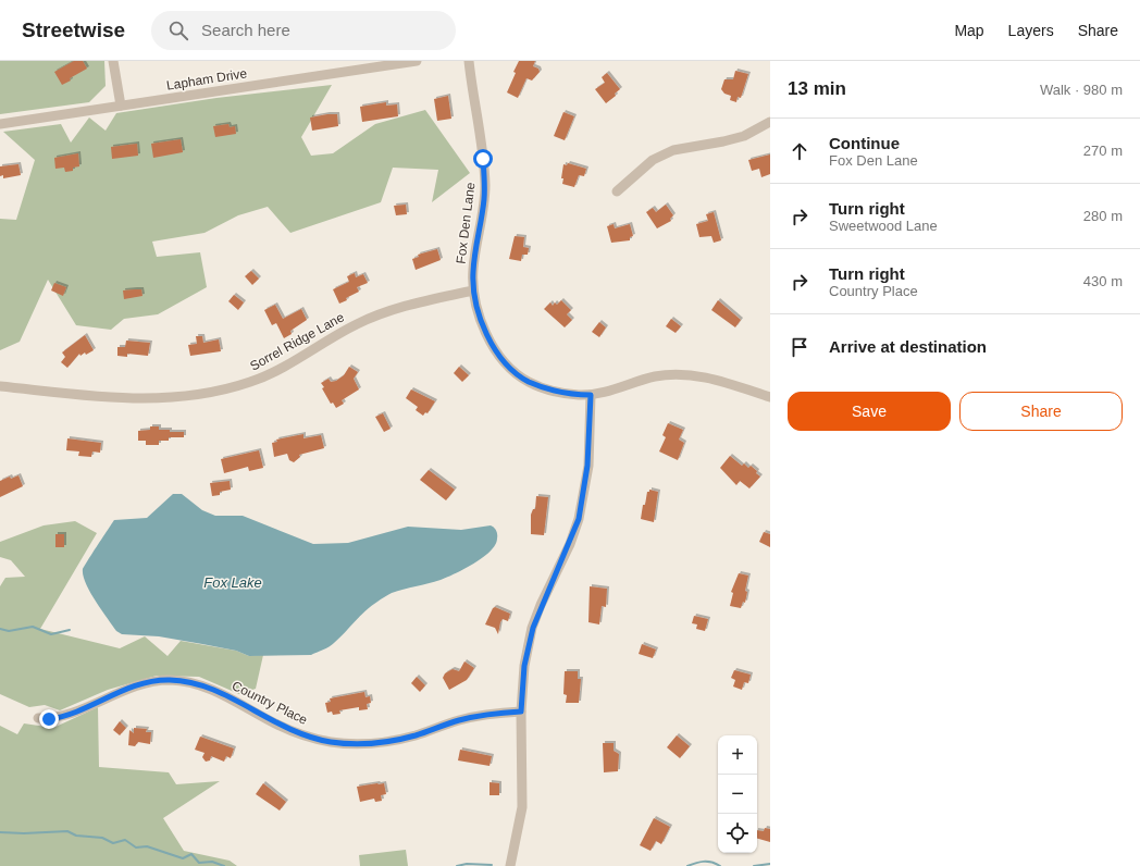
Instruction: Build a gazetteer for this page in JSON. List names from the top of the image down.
{
  "streets": {
    "street": [
      "Lapham Drive",
      "Fox Den Lane",
      "Sorrel Ridge Lane",
      "Country Place"
    ]
  },
  "crossings": [
    ["Fox Den Lane", "Sorrel Ridge Lane"]
  ],
  "water": ["Fox Lake"],
  "page": {
    "header": "Streetwise",
    "search": "Search here",
    "nav": ["Map", "Layers", "Share"],
    "heading": ["13 min", "Walk · 980 m"],
    "list": [
      ["Continue", "Fox Den Lane", "270 m"],
      ["Turn right", "Sweetwood Lane", "280 m"],
      ["Turn right", "Country Place", "430 m"],
      "Arrive at destination"
    ],
    "buttons": ["Save", "Share"],
    "map_buttons": ["+", "−"]
  }
}
